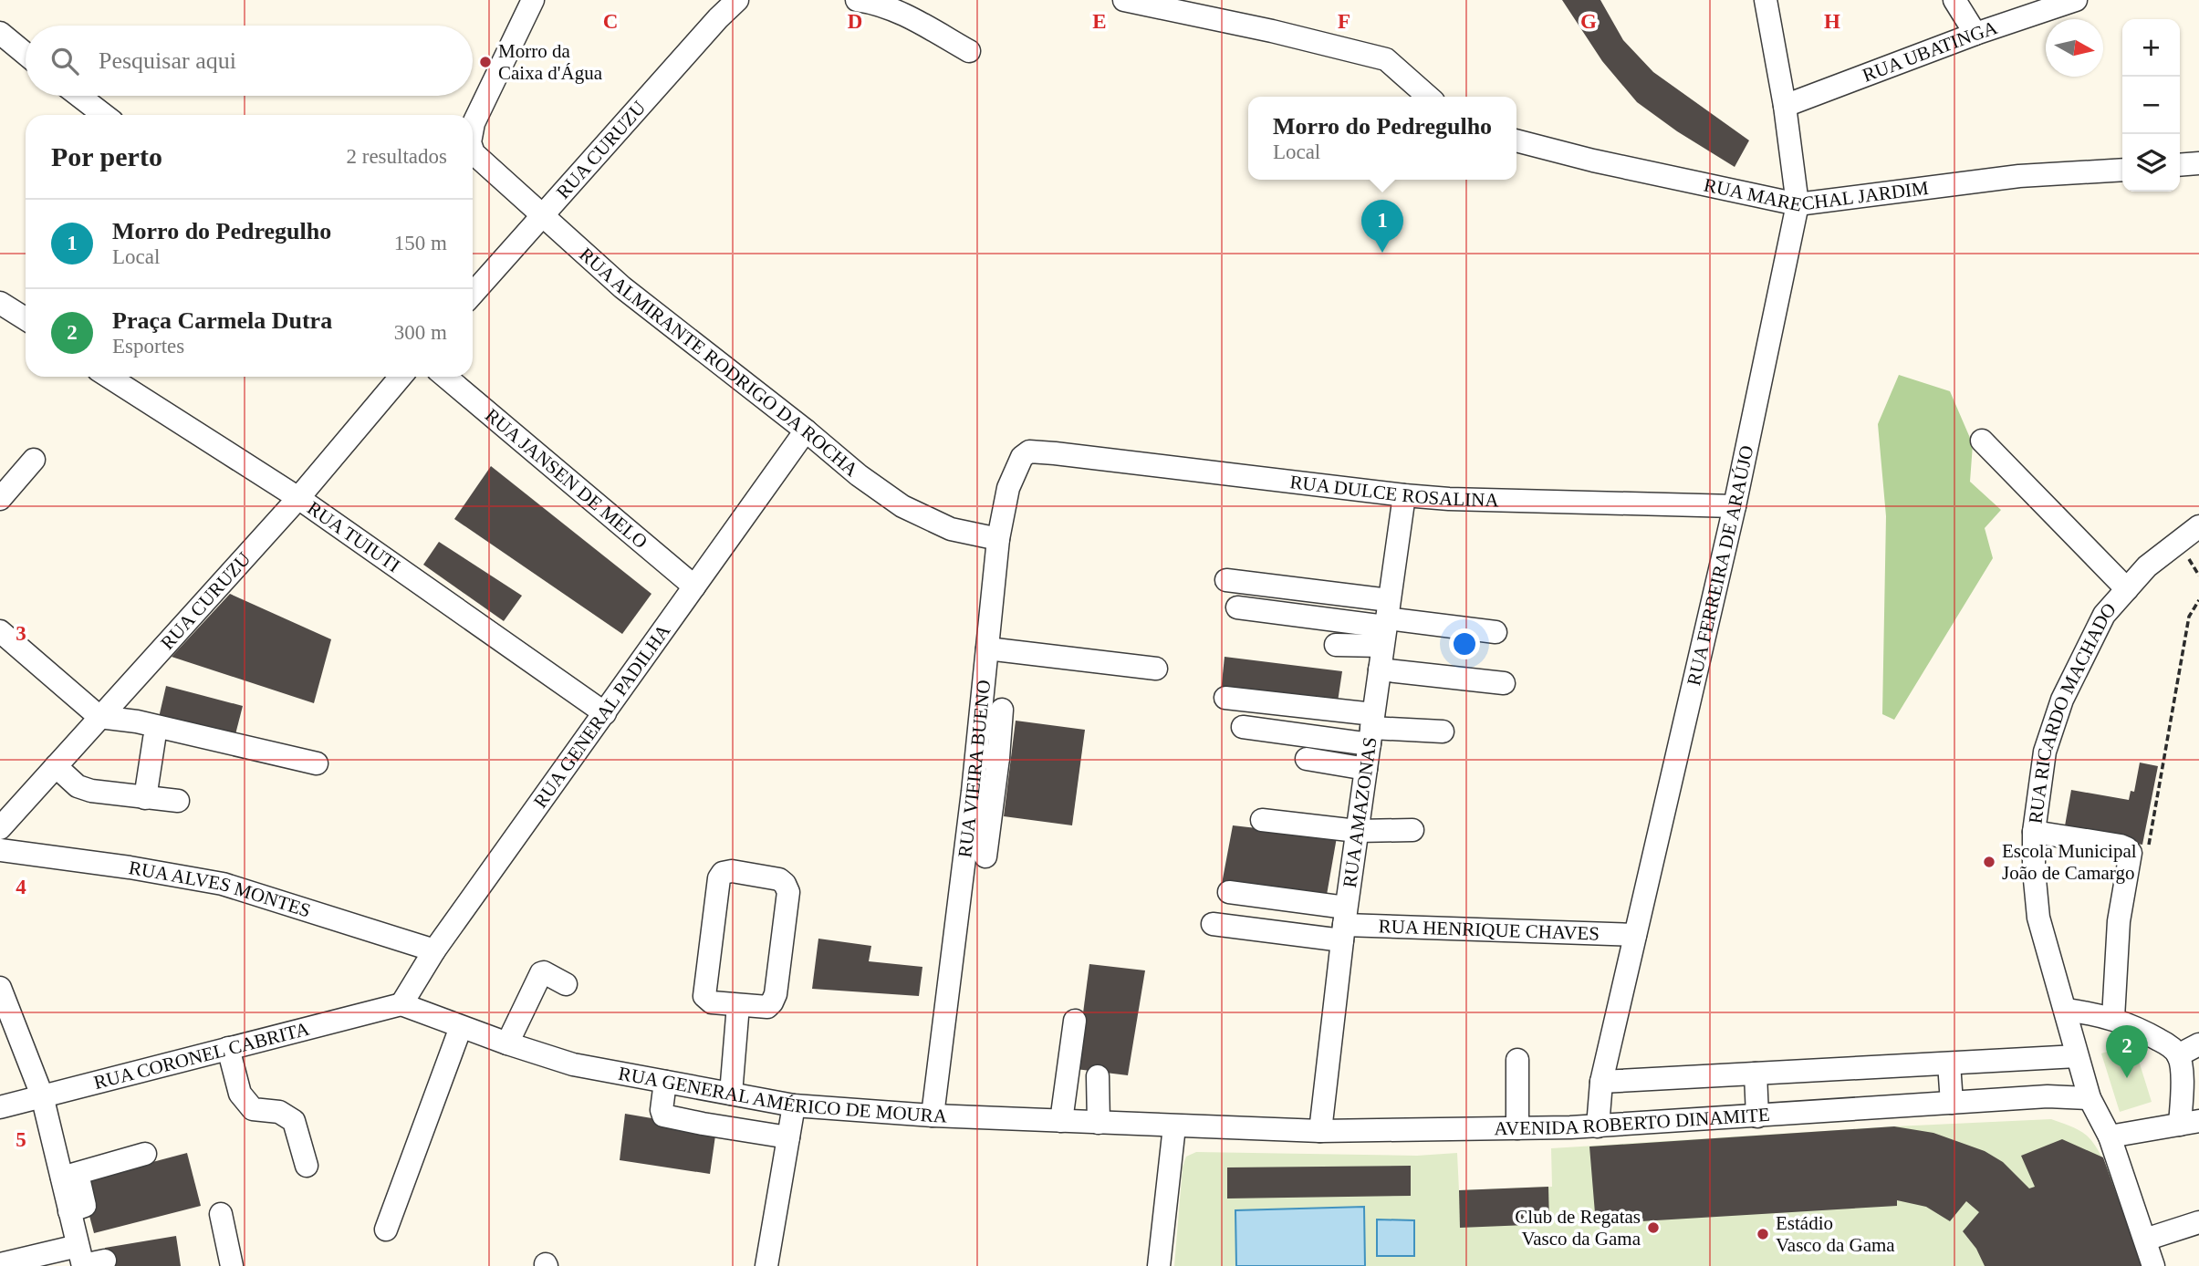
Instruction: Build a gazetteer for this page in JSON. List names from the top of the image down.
{
  "streets": {
    "street": [
      "RUA UBATINGA",
      "RUA CURUZU",
      "RUA MARECHAL JARDIM",
      "RUA ALMIRANTE RODRIGO DA ROCHA",
      "RUA JANSEN DE MELO",
      "RUA DULCE ROSALINA",
      "RUA TUIUTI",
      "RUA FERREIRA DE ARAÚJO",
      "RUA RICARDO MACHADO",
      "RUA GENERAL PADILHA",
      "RUA VIEIRA BUENO",
      "RUA AMAZONAS",
      "RUA ALVES MONTES",
      "RUA HENRIQUE CHAVES",
      "RUA CORONEL CABRITA",
      "RUA GENERAL AMÉRICO DE MOURA",
      "AVENIDA ROBERTO DINAMITE"
    ]
  },
  "crossings": [
    ["RUA UBATINGA", "RUA FERREIRA DE ARAÚJO"],
    ["RUA CURUZU", "RUA ALMIRANTE RODRIGO DA ROCHA"],
    ["RUA CURUZU", "RUA TUIUTI"],
    ["RUA MARECHAL JARDIM", "RUA FERREIRA DE ARAÚJO"],
    ["RUA ALMIRANTE RODRIGO DA ROCHA", "RUA GENERAL PADILHA"],
    ["RUA ALMIRANTE RODRIGO DA ROCHA", "RUA VIEIRA BUENO"],
    ["RUA JANSEN DE MELO", "RUA GENERAL PADILHA"],
    ["RUA DULCE ROSALINA", "RUA FERREIRA DE ARAÚJO"],
    ["RUA DULCE ROSALINA", "RUA VIEIRA BUENO"],
    ["RUA DULCE ROSALINA", "RUA AMAZONAS"],
    ["RUA TUIUTI", "RUA GENERAL PADILHA"],
    ["RUA FERREIRA DE ARAÚJO", "RUA HENRIQUE CHAVES"],
    ["RUA FERREIRA DE ARAÚJO", "AVENIDA ROBERTO DINAMITE"],
    ["RUA RICARDO MACHADO", "AVENIDA ROBERTO DINAMITE"],
    ["RUA GENERAL PADILHA", "RUA ALVES MONTES"],
    ["RUA GENERAL PADILHA", "RUA CORONEL CABRITA"],
    ["RUA GENERAL PADILHA", "RUA GENERAL AMÉRICO DE MOURA"],
    ["RUA VIEIRA BUENO", "RUA GENERAL AMÉRICO DE MOURA"],
    ["RUA AMAZONAS", "RUA HENRIQUE CHAVES"],
    ["RUA AMAZONAS", "AVENIDA ROBERTO DINAMITE"],
    ["RUA CORONEL CABRITA", "RUA GENERAL AMÉRICO DE MOURA"],
    ["RUA GENERAL AMÉRICO DE MOURA", "AVENIDA ROBERTO DINAMITE"]
  ],
  "places": [
    "Morro da Caixa d'Água",
    "Escola Municipal João de Camargo",
    "Club de Regatas Vasco da Gama",
    "Estádio Vasco da Gama"
  ],
  "north": "right",
  "page": {
    "map_buttons": ["+", "−"],
    "search": "Pesquisar aqui",
    "popup": ["Morro do Pedregulho", "Local"],
    "heading": ["Por perto", "2 resultados"],
    "list": [
      {
        "mark": "1",
        "name": "Morro do Pedregulho",
        "note": "Local",
        "value": "150 m"
      },
      {
        "mark": "2",
        "name": "Praça Carmela Dutra",
        "note": "Esportes",
        "value": "300 m"
      }
    ],
    "pins": ["1", "2"]
  },
  "grid": {
    "columns": [
      "C",
      "D",
      "E",
      "F",
      "G",
      "H"
    ],
    "rows": ["3", "4", "5"]
  }
}
